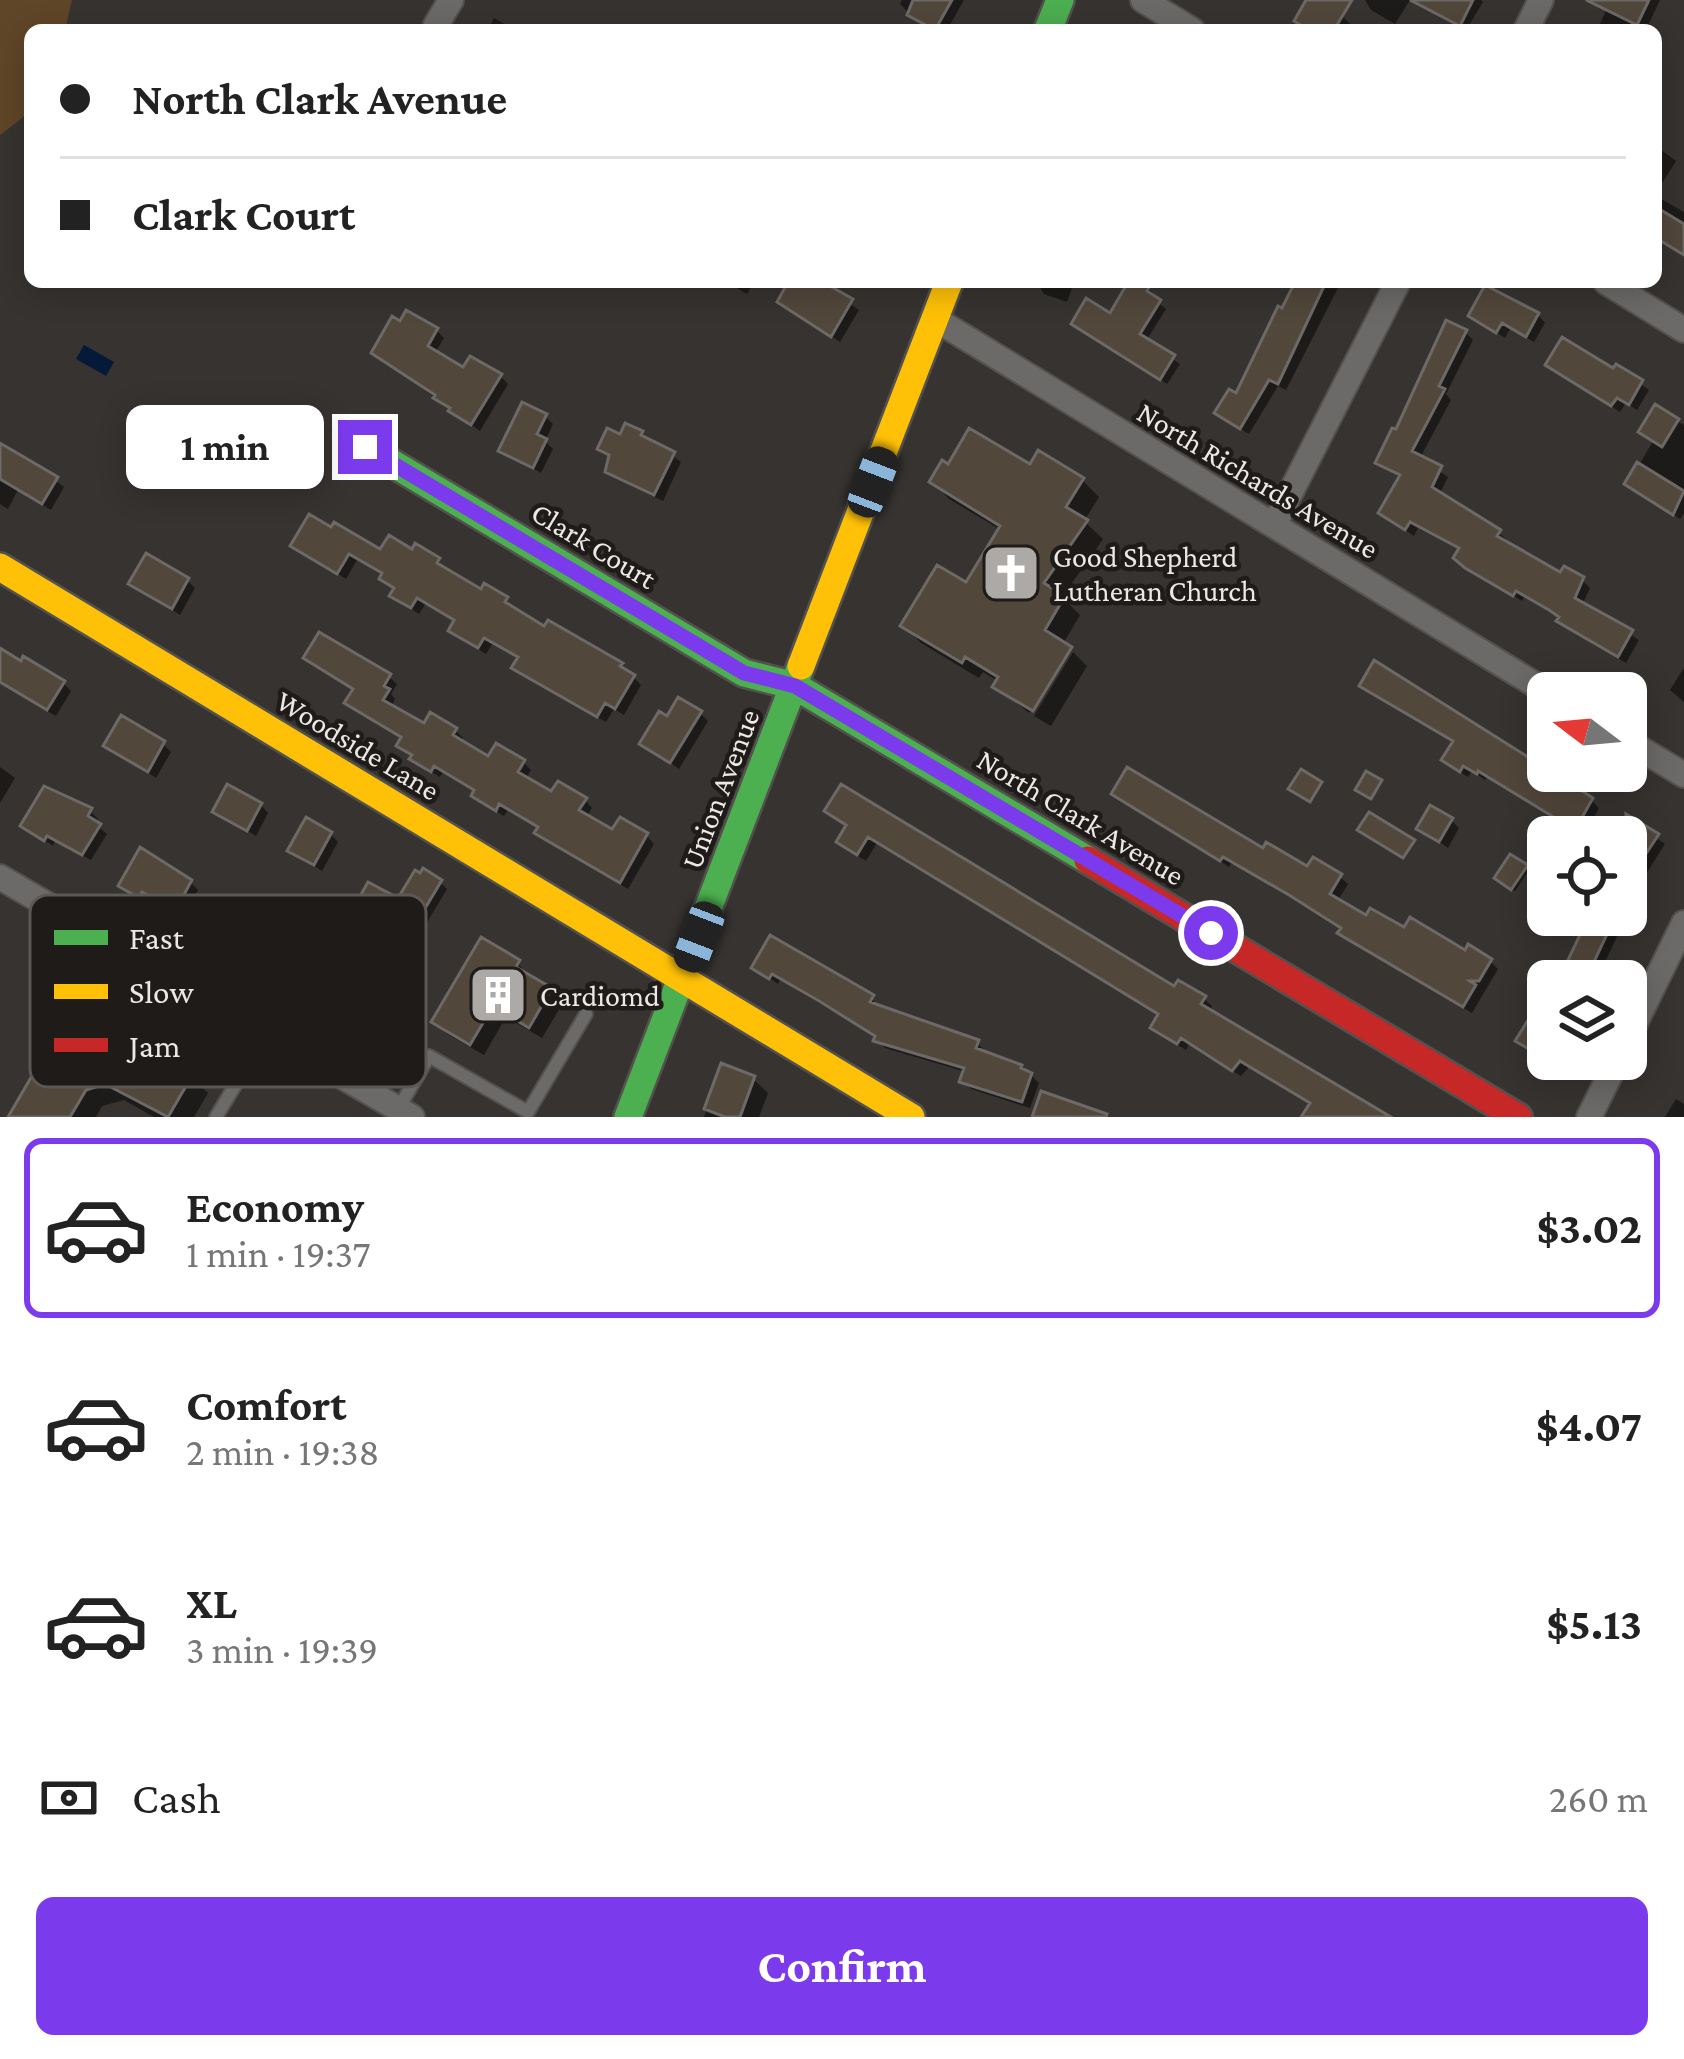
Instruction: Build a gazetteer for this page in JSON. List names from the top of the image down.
{
  "streets": {
    "street": [
      "North Richards Avenue",
      "Clark Court",
      "Woodside Lane",
      "Union Avenue",
      "North Clark Avenue"
    ]
  },
  "crossings": [
    ["North Richards Avenue", "Union Avenue"],
    ["Clark Court", "Union Avenue"],
    ["Clark Court", "North Clark Avenue"],
    ["Woodside Lane", "Union Avenue"],
    ["Union Avenue", "North Clark Avenue"]
  ],
  "places": {
    "church": ["Good Shepherd Lutheran Church"],
    "building": ["Cardiomd"]
  },
  "legend": ["Fast", "Slow", "Jam"],
  "north": "left",
  "page": {
    "banner": ["North Clark Avenue", "Clark Court"],
    "bubble": "1 min",
    "list": [
      {
        "name": "Economy",
        "note": "1 min · 19:37",
        "value": "$3.02"
      },
      {
        "name": "Comfort",
        "note": "2 min · 19:38",
        "value": "$4.07"
      },
      {
        "name": "XL",
        "note": "3 min · 19:39",
        "value": "$5.13"
      }
    ],
    "pay": ["Cash", "260 m"],
    "buttons": "Confirm"
  }
}
